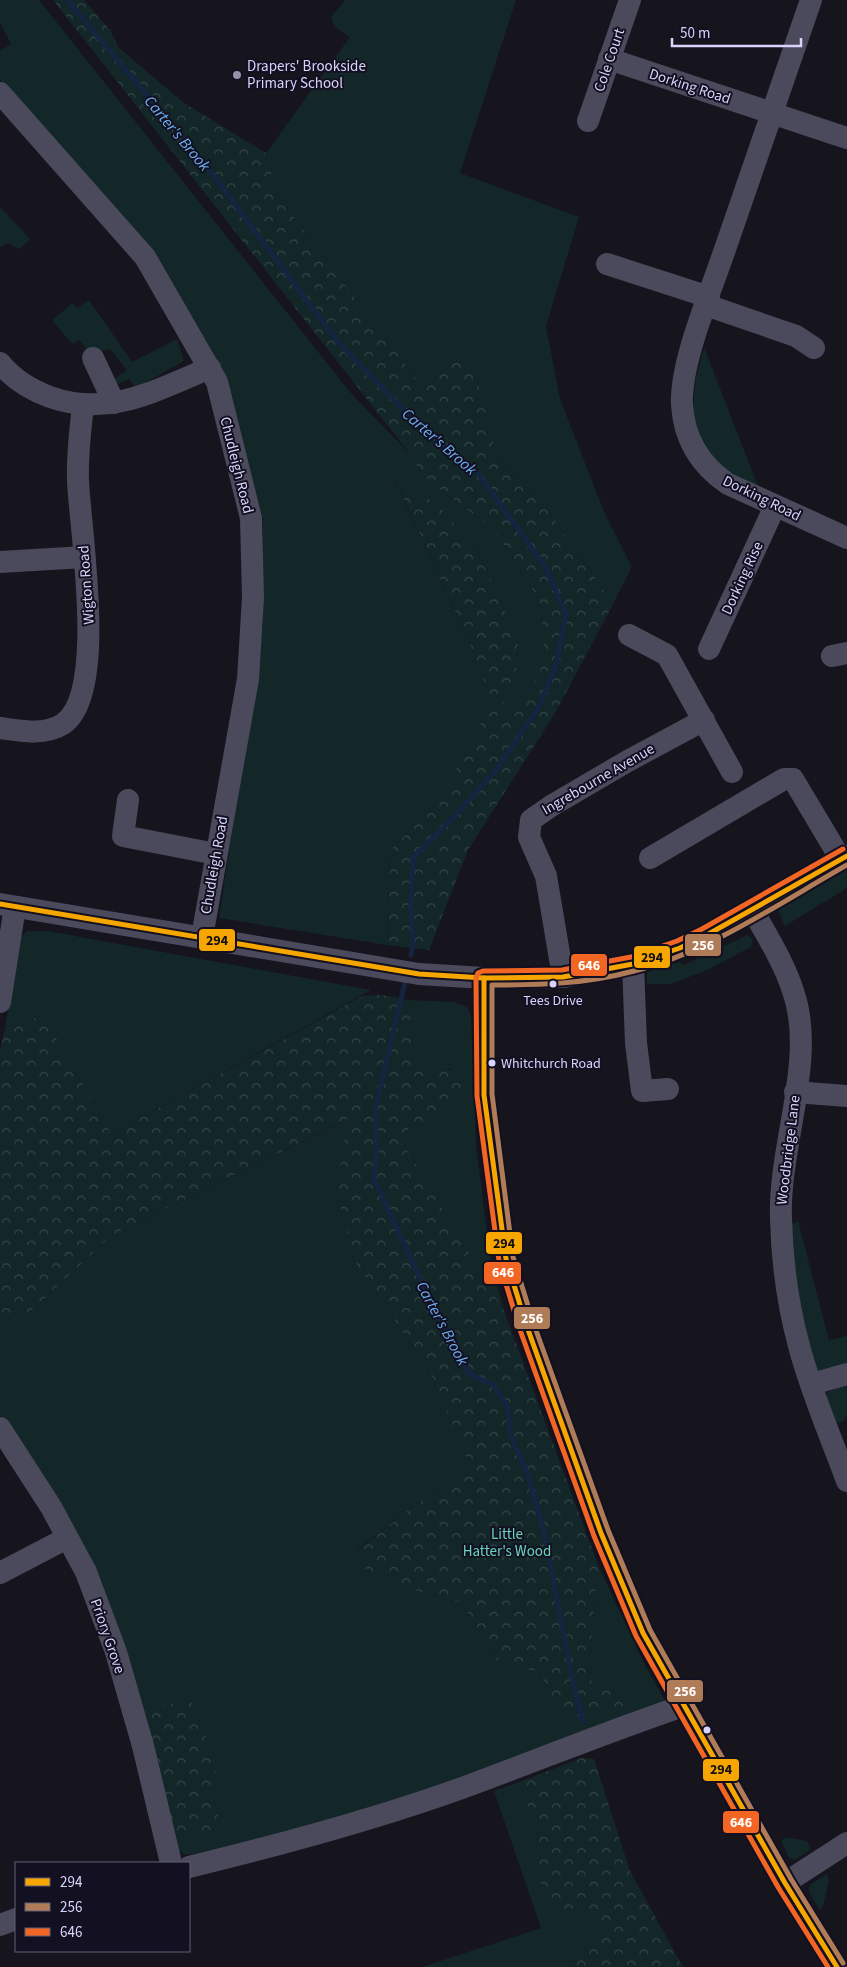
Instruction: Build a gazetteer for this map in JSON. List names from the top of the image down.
{
  "streets": {
    "street": [
      "Cole Court",
      "Dorking Road",
      "Chudleigh Road",
      "Dorking Rise",
      "Wigton Road",
      "Ingrebourne Avenue",
      "Woodbridge Lane",
      "Priory Grove"
    ]
  },
  "crossings": [
    ["Cole Court", "Dorking Road"],
    ["Dorking Road", "Dorking Rise"]
  ],
  "water": ["Carter's Brook"],
  "parks": ["Little Hatter's Wood"],
  "places": ["Drapers' Brookside Primary School", "Tees Drive", "Whitchurch Road"],
  "lines": ["transit line 646", "transit line 294", "transit line 256"],
  "legend": ["294", "256", "646"],
  "scale_bar": "50 m"
}
